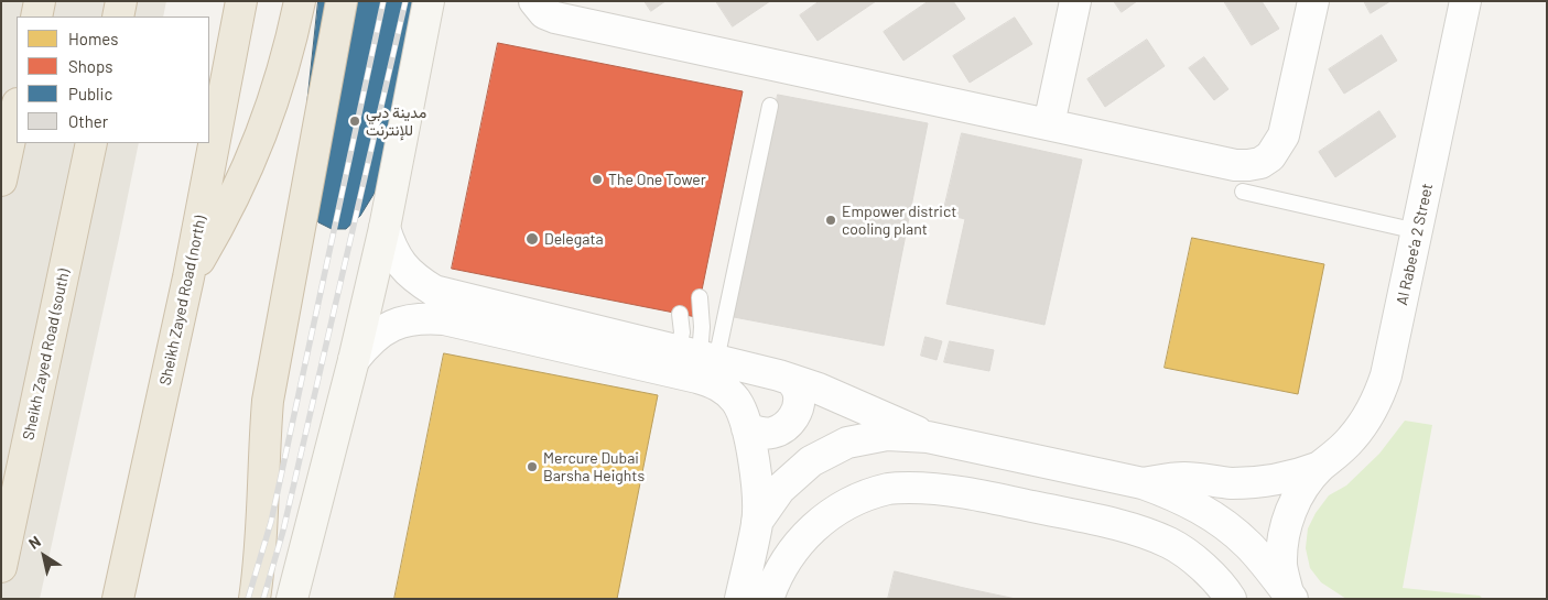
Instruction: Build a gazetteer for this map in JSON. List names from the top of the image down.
{
  "streets": {
    "highway": ["Sheikh Zayed Road (north)", "Sheikh Zayed Road (south)"],
    "street": ["Al Rabee'a 2 Street"]
  },
  "places": [
    "مدينة دبي للإنترنت",
    "The One Tower",
    "Empower district cooling plant",
    "Delegata",
    "Mercure Dubai Barsha Heights"
  ],
  "legend": [
    "Homes",
    "Shops",
    "Public",
    "Other"
  ],
  "north": "top left"
}
